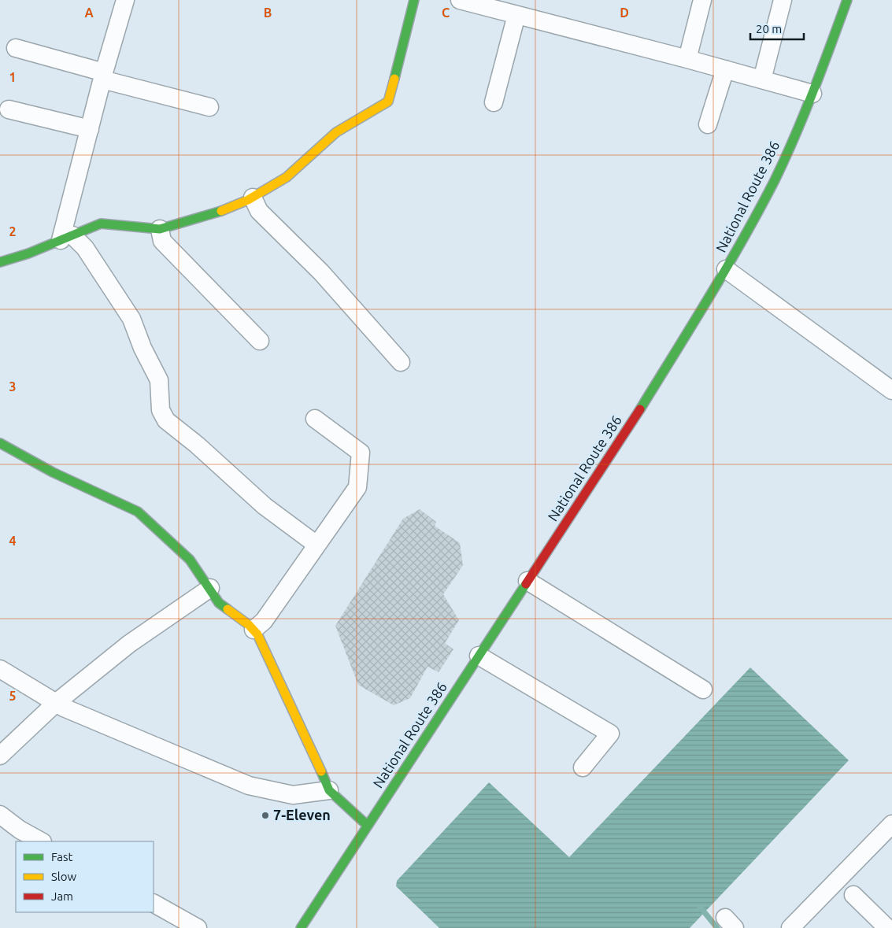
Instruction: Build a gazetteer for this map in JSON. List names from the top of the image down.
{
  "streets": {
    "main road": ["National Route 386"]
  },
  "places": ["7-Eleven"],
  "legend": ["Fast", "Slow", "Jam"],
  "scale_bar": "20 m",
  "grid": {
    "columns": [
      "A",
      "B",
      "C",
      "D"
    ],
    "rows": [
      "1",
      "2",
      "3",
      "4",
      "5"
    ]
  }
}
